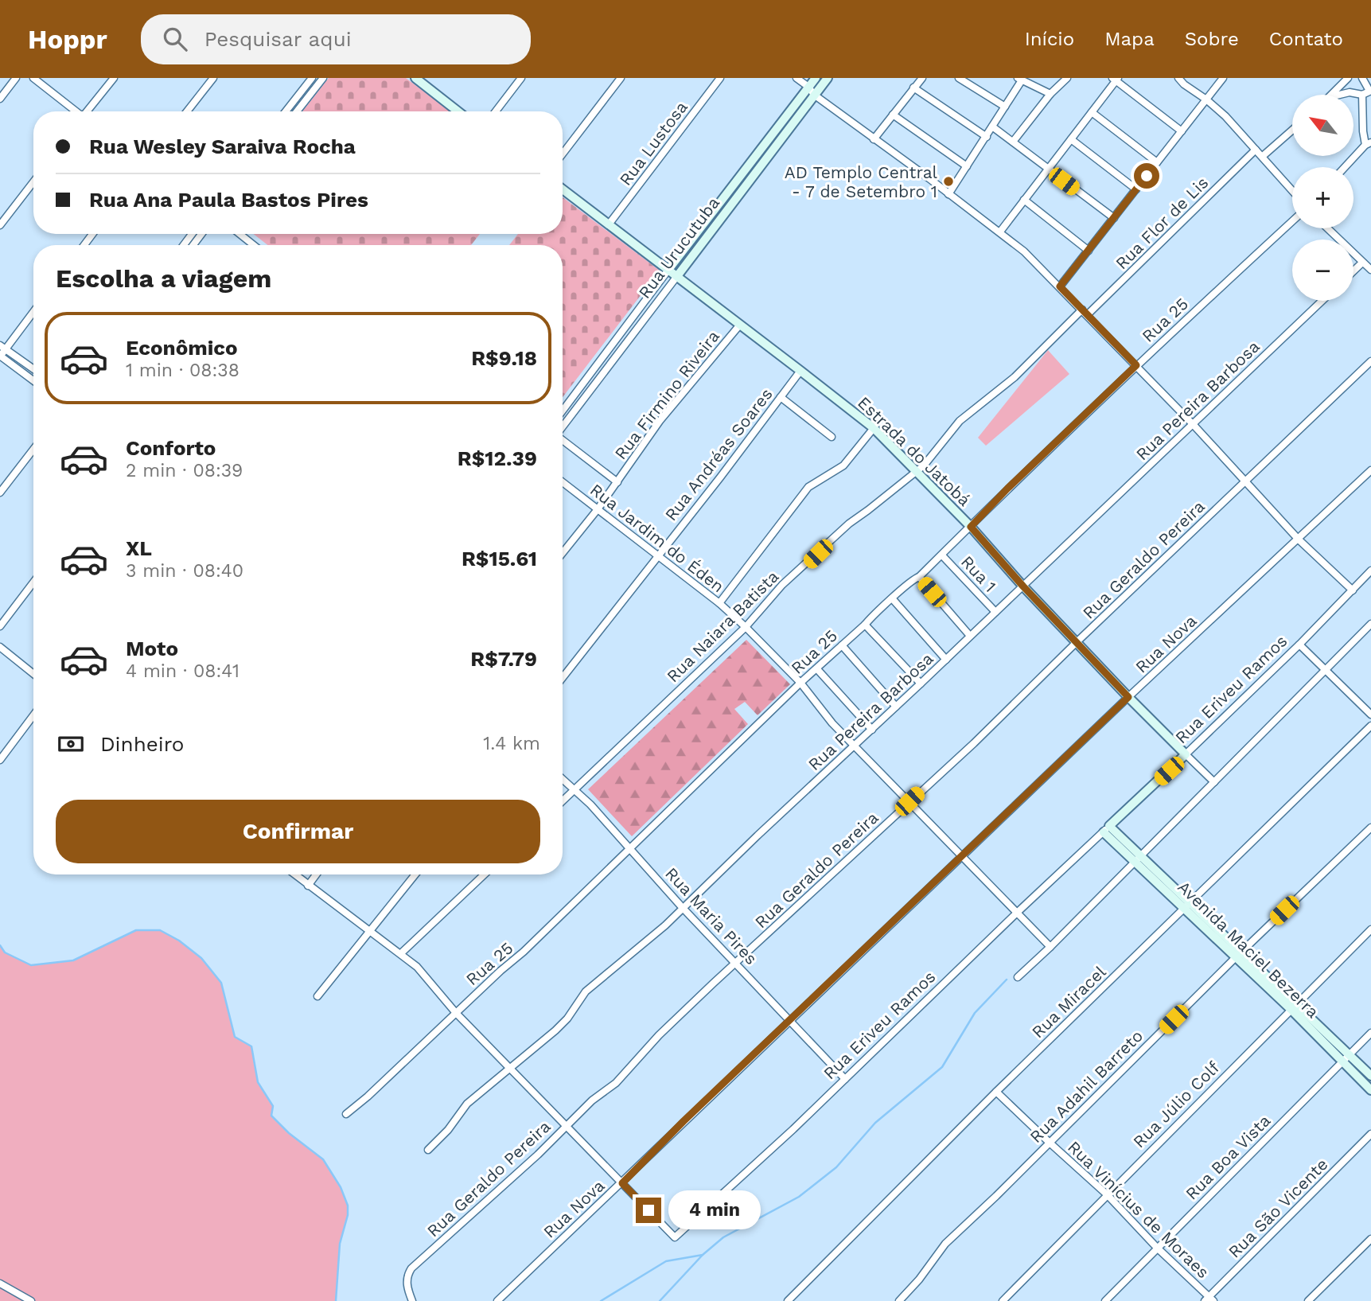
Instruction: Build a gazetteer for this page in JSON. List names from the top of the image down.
{
  "streets": {
    "street": [
      "Rua Lustosa",
      "Rua Flor de Lis",
      "Rua Urucutuba",
      "Rua 25",
      "Rua Firmino Riveira",
      "Rua Pereira Barbosa",
      "Estrada do Jatobá",
      "Rua Andréas Soares",
      "Rua Jardim do Éden",
      "Rua Geraldo Pereira",
      "Rua 1",
      "Rua Naiara Batista",
      "Rua Nova",
      "Rua Eriveu Ramos",
      "Rua Maria Pires",
      "Avenida Maciel Bezerra",
      "Rua Miracel",
      "Rua Adahil Barreto",
      "Rua Júlio Colf",
      "Rua Boa Vista",
      "Rua São Vicente",
      "Rua Vinícius de Moraes"
    ]
  },
  "crossings": [
    ["Rua Lustosa", "Estrada do Jatobá"],
    ["Rua Flor de Lis", "Rua Naiara Batista"],
    ["Rua Urucutuba", "Estrada do Jatobá"],
    ["Rua 25", "Estrada do Jatobá"],
    ["Rua 25", "Rua Jardim do Éden"],
    ["Rua 25", "Rua 1"],
    ["Rua 25", "Rua Maria Pires"],
    ["Rua Firmino Riveira", "Estrada do Jatobá"],
    ["Rua Firmino Riveira", "Rua Jardim do Éden"],
    ["Rua Pereira Barbosa", "Estrada do Jatobá"],
    ["Rua Pereira Barbosa", "Rua Jardim do Éden"],
    ["Rua Pereira Barbosa", "Rua 1"],
    ["Rua Pereira Barbosa", "Rua Maria Pires"],
    ["Estrada do Jatobá", "Rua Andréas Soares"],
    ["Estrada do Jatobá", "Rua Geraldo Pereira"],
    ["Estrada do Jatobá", "Rua Naiara Batista"],
    ["Estrada do Jatobá", "Rua Nova"],
    ["Estrada do Jatobá", "Rua Eriveu Ramos"],
    ["Rua Andréas Soares", "Rua Jardim do Éden"],
    ["Rua Jardim do Éden", "Rua Geraldo Pereira"],
    ["Rua Jardim do Éden", "Rua Naiara Batista"],
    ["Rua Jardim do Éden", "Rua Nova"],
    ["Rua Jardim do Éden", "Rua Eriveu Ramos"],
    ["Rua Geraldo Pereira", "Rua Maria Pires"],
    ["Rua Naiara Batista", "Rua Maria Pires"],
    ["Rua Nova", "Rua Eriveu Ramos"],
    ["Rua Nova", "Rua Maria Pires"],
    ["Rua Eriveu Ramos", "Rua Maria Pires"],
    ["Rua Eriveu Ramos", "Avenida Maciel Bezerra"],
    ["Avenida Maciel Bezerra", "Rua Miracel"],
    ["Avenida Maciel Bezerra", "Rua Adahil Barreto"],
    ["Avenida Maciel Bezerra", "Rua Júlio Colf"],
    ["Avenida Maciel Bezerra", "Rua Boa Vista"],
    ["Rua Miracel", "Rua Vinícius de Moraes"],
    ["Rua Adahil Barreto", "Rua Vinícius de Moraes"],
    ["Rua Júlio Colf", "Rua Vinícius de Moraes"],
    ["Rua Boa Vista", "Rua Vinícius de Moraes"],
    ["Rua São Vicente", "Rua Vinícius de Moraes"]
  ],
  "places": ["AD Templo Central - 7 de Setembro 1"],
  "north": "top left",
  "page": {
    "header": "Hoppr",
    "search": "Pesquisar aqui",
    "nav": [
      "Início",
      "Mapa",
      "Sobre",
      "Contato"
    ],
    "map_buttons": ["+", "−"],
    "banner": ["Rua Wesley Saraiva Rocha", "Rua Ana Paula Bastos Pires"],
    "heading": "Escolha a viagem",
    "list": [
      {
        "name": "Econômico",
        "note": "1 min · 08:38",
        "value": "R$9.18"
      },
      {
        "name": "Conforto",
        "note": "2 min · 08:39",
        "value": "R$12.39"
      },
      {
        "name": "XL",
        "note": "3 min · 08:40",
        "value": "R$15.61"
      },
      {
        "name": "Moto",
        "note": "4 min · 08:41",
        "value": "R$7.79"
      }
    ],
    "pay": ["Dinheiro", "1.4 km"],
    "buttons": "Confirmar",
    "bubble": "4 min"
  }
}
